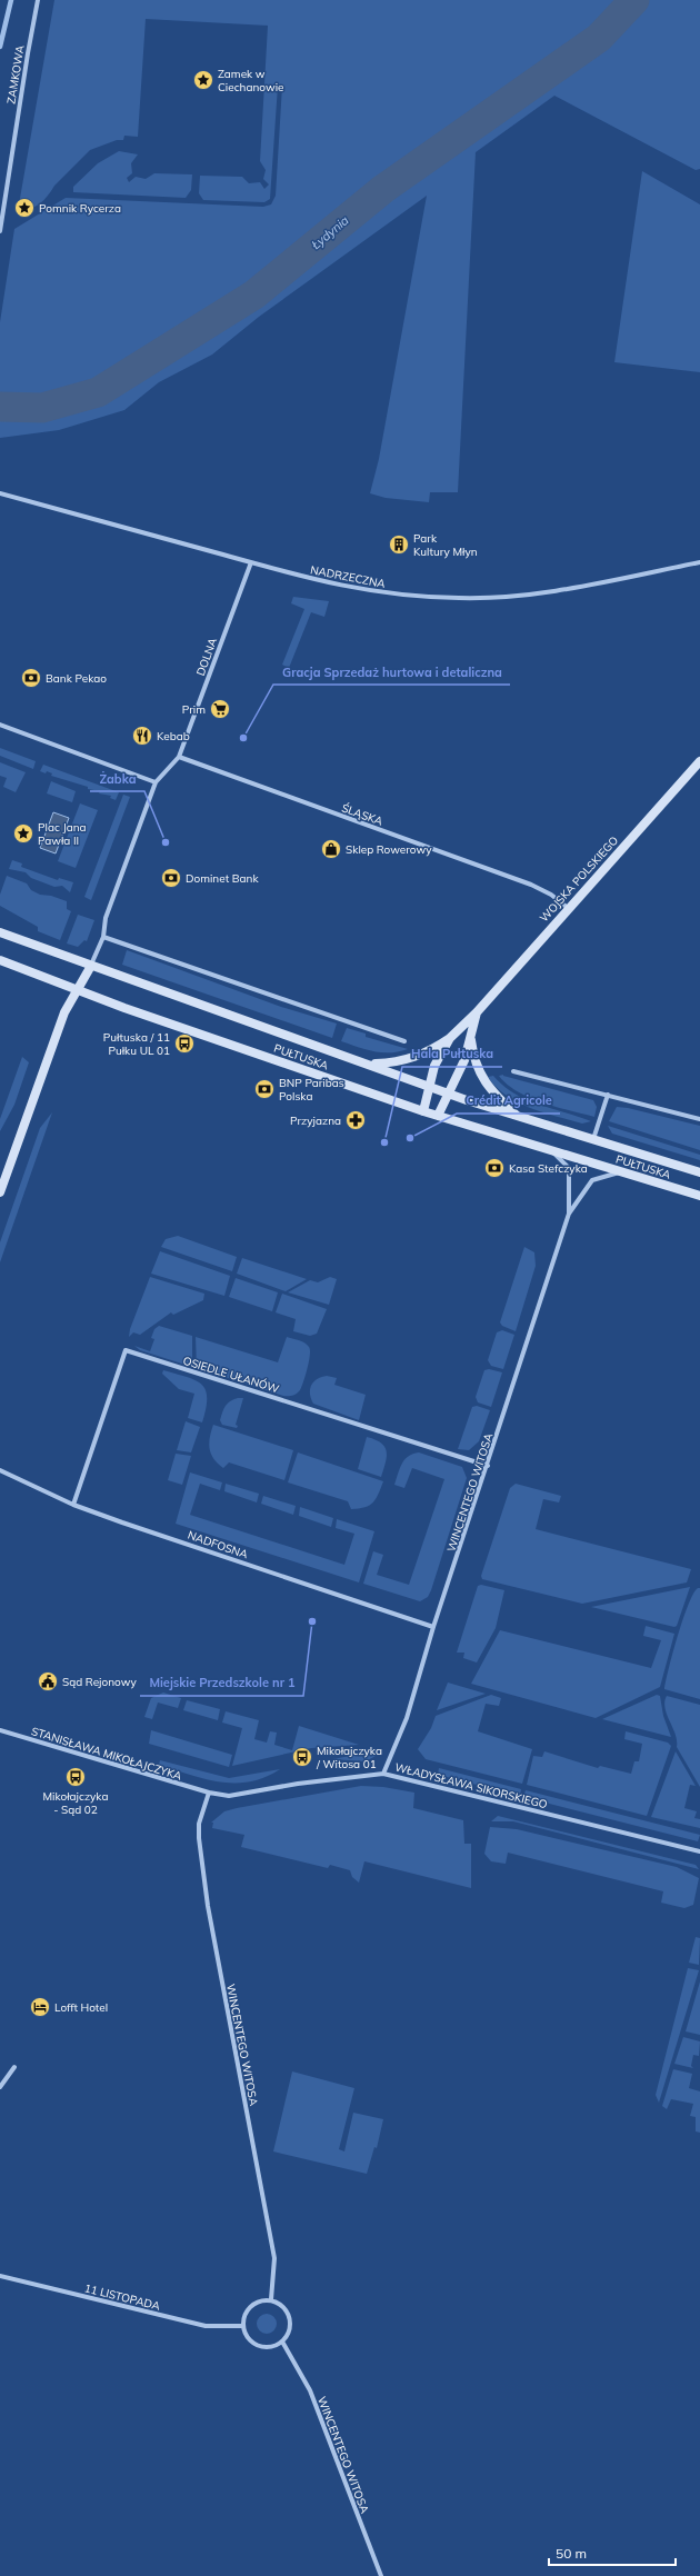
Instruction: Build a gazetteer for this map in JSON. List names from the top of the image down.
{
  "streets": {
    "main road": ["WOJSKA POLSKIEGO", "PUŁTUSKA"],
    "street": [
      "ZAMKOWA",
      "NADRZECZNA",
      "DOLNA",
      "ŚLĄSKA",
      "OSIEDLE UŁANÓW",
      "WINCENTEGO WITOSA",
      "NADFOSNA",
      "STANISŁAWA MIKOŁAJCZYKA",
      "WŁADYSŁAWA SIKORSKIEGO",
      "11 LISTOPADA"
    ]
  },
  "crossings": [
    ["NADRZECZNA", "DOLNA"],
    ["DOLNA", "ŚLĄSKA"],
    ["ŚLĄSKA", "WOJSKA POLSKIEGO"],
    ["WOJSKA POLSKIEGO", "PUŁTUSKA"],
    ["PUŁTUSKA", "WINCENTEGO WITOSA"],
    ["OSIEDLE UŁANÓW", "WINCENTEGO WITOSA"],
    ["OSIEDLE UŁANÓW", "NADFOSNA"],
    ["WINCENTEGO WITOSA", "NADFOSNA"],
    ["WINCENTEGO WITOSA", "STANISŁAWA MIKOŁAJCZYKA"],
    ["WINCENTEGO WITOSA", "WŁADYSŁAWA SIKORSKIEGO"],
    ["WINCENTEGO WITOSA", "11 LISTOPADA"],
    ["STANISŁAWA MIKOŁAJCZYKA", "WŁADYSŁAWA SIKORSKIEGO"]
  ],
  "water": ["Łydynia"],
  "places": {
    "place": ["Zamek w Ciechanowie", "Pomnik Rycerza", "Plac Jana Pawła II"],
    "building": ["Park Kultury Młyn"],
    "bank": [
      "Bank Pekao",
      "Dominet Bank",
      "BNP Paribas Polska",
      "Kasa Stefczyka"
    ],
    "supermarket": ["Prim"],
    "restaurant": ["Kebab"],
    "other": [
      "Gracja Sprzedaż hurtowa i detaliczna",
      "Żabka",
      "Crédit Agricole",
      "Hala Pułtuska",
      "Miejskie Przedszkole nr 1"
    ],
    "shop": ["Sklep Rowerowy"],
    "bus stop": ["Pułtuska / 11 Pułku UL 01", "Mikołajczyka / Witosa 01", "Mikołajczyka - Sąd 02"],
    "pharmacy": ["Przyjazna"],
    "public building": ["Sąd Rejonowy"],
    "hotel": ["Lofft Hotel"]
  },
  "scale_bar": "50 m"
}
